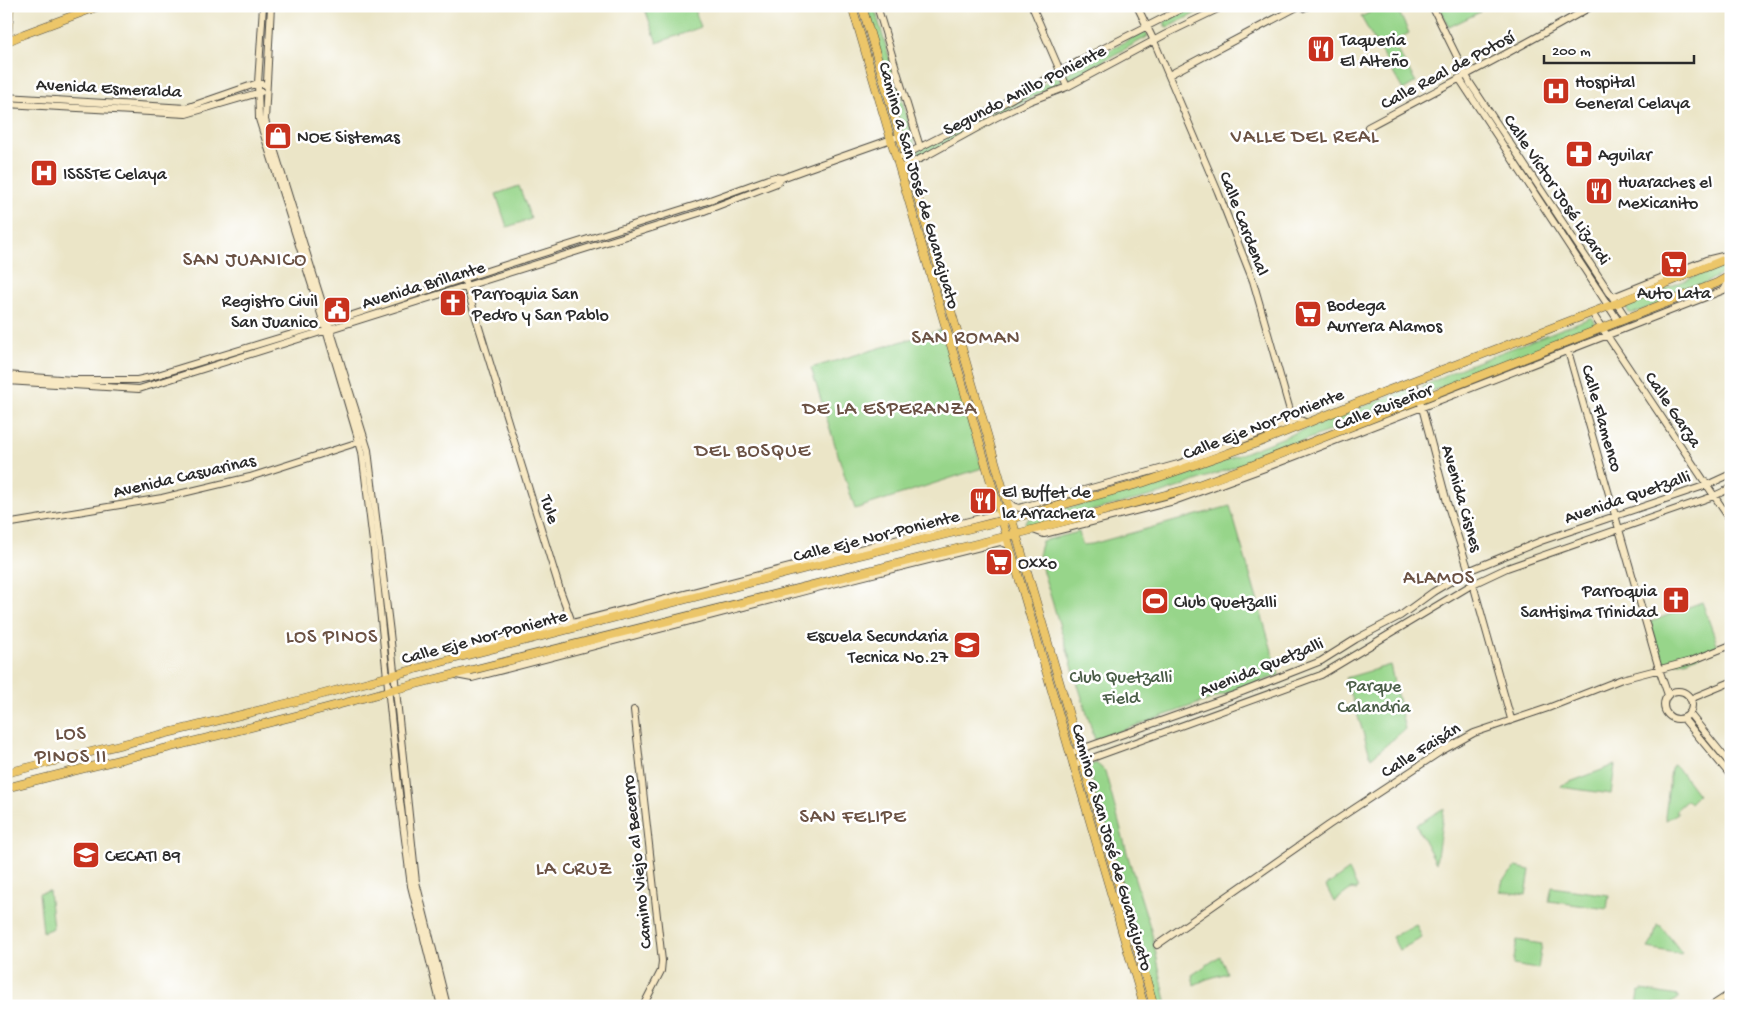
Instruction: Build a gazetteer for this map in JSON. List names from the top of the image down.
{
  "streets": {
    "main road": [
      "Calle Real de Potosí",
      "Avenida Esmeralda",
      "Segundo Anillo Poniente",
      "Camino a San José de Guanajuato",
      "Calle Víctor José Lizardi",
      "Calle Cardenal",
      "Avenida Brillante",
      "Calle Ruiseñor",
      "Calle Garza",
      "Calle Flamenco",
      "Calle Eje Nor-Poniente",
      "Avenida Casuarinas",
      "Avenida Quetzalli",
      "Avenida Cisnes",
      "Tule",
      "Calle Faisán",
      "Camino Viejo al Becerro"
    ]
  },
  "crossings": [
    ["Calle Real de Potosí", "Calle Víctor José Lizardi"],
    ["Segundo Anillo Poniente", "Camino a San José de Guanajuato"],
    ["Segundo Anillo Poniente", "Calle Cardenal"],
    ["Camino a San José de Guanajuato", "Avenida Brillante"],
    ["Camino a San José de Guanajuato", "Calle Eje Nor-Poniente"],
    ["Camino a San José de Guanajuato", "Avenida Quetzalli"],
    ["Calle Víctor José Lizardi", "Calle Eje Nor-Poniente"],
    ["Avenida Brillante", "Tule"],
    ["Calle Ruiseñor", "Calle Garza"],
    ["Calle Ruiseñor", "Calle Flamenco"],
    ["Calle Ruiseñor", "Calle Eje Nor-Poniente"],
    ["Calle Ruiseñor", "Avenida Cisnes"],
    ["Calle Garza", "Calle Eje Nor-Poniente"],
    ["Calle Garza", "Avenida Quetzalli"],
    ["Calle Flamenco", "Avenida Quetzalli"],
    ["Calle Flamenco", "Calle Faisán"],
    ["Calle Eje Nor-Poniente", "Avenida Cisnes"],
    ["Calle Eje Nor-Poniente", "Tule"],
    ["Avenida Quetzalli", "Avenida Cisnes"],
    ["Avenida Cisnes", "Calle Faisán"]
  ],
  "districts": [
    "VALLE DEL REAL",
    "SAN JUANICO",
    "SAN ROMAN",
    "DE LA ESPERANZA",
    "DEL BOSQUE",
    "ALAMOS",
    "LOS PINOS",
    "LOS PINOS II",
    "SAN FELIPE",
    "LA CRUZ"
  ],
  "parks": ["Club Quetzalli Field", "Parque Calandria"],
  "places": {
    "restaurant": ["Taqueria El Alteño", "Huaraches el Mexicanito", "El Buffet de la Arrachera"],
    "hospital": ["Hospital General Celaya", "ISSSTE Celaya"],
    "shop": ["NOE Sistemas"],
    "pharmacy": ["Aguilar"],
    "supermarket": ["Auto Lata", "Bodega Aurrera Alamos", "Oxxo"],
    "church": ["Parroquia San Pedro y San Pablo", "Parroquia Santisima Trinidad"],
    "public building": ["Registro Civil San Juanico"],
    "sports": ["Club Quetzalli"],
    "school or university": ["Escuela Secundaria Tecnica No.27", "CECATI 89"]
  },
  "scale_bar": "200 m"
}
